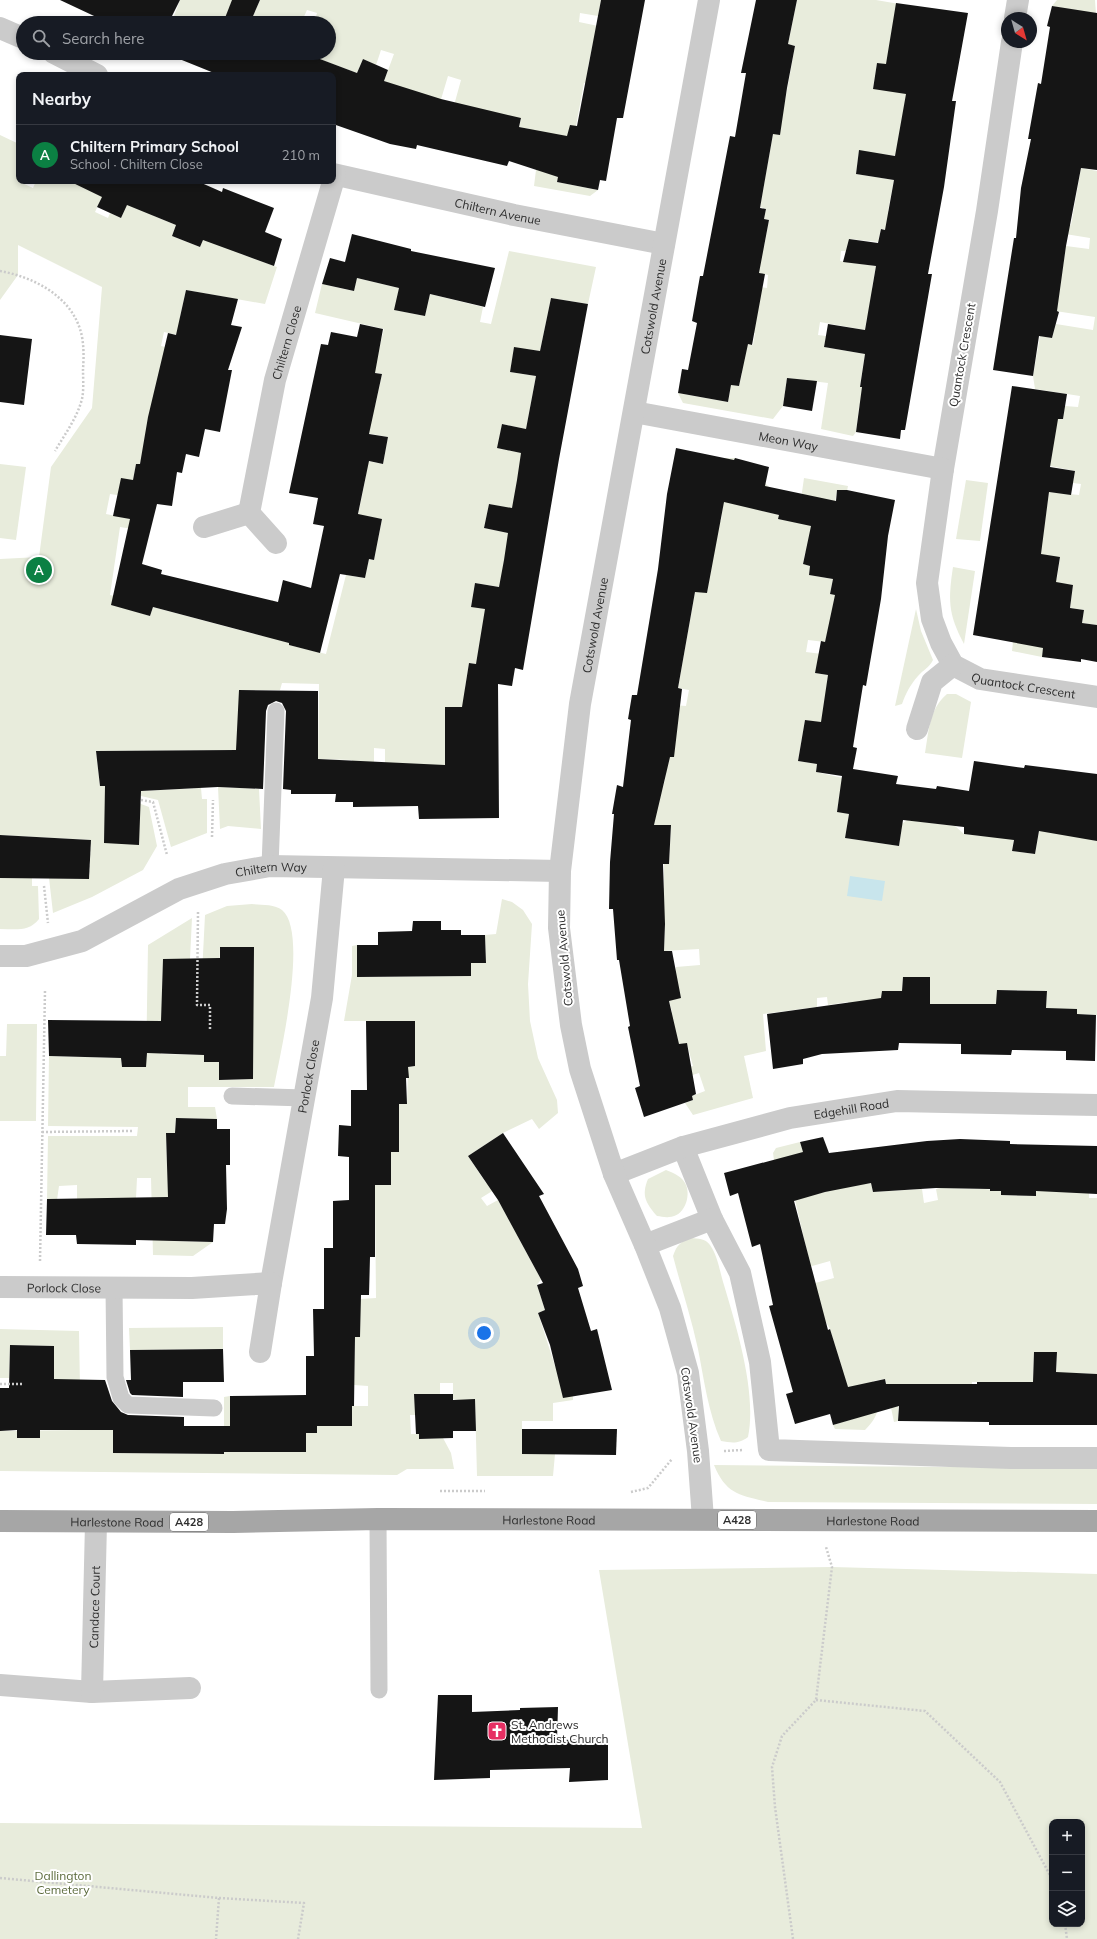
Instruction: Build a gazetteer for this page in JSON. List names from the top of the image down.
{
  "streets": {
    "main road": ["Harlestone Road", "A428"],
    "street": [
      "Chiltern Avenue",
      "Cotswold Avenue",
      "Chiltern Close",
      "Quantock Crescent",
      "Meon Way",
      "Chiltern Way",
      "Porlock Close",
      "Edgehill Road",
      "Candace Court"
    ]
  },
  "crossings": [
    ["Chiltern Avenue", "Cotswold Avenue"],
    ["Cotswold Avenue", "Meon Way"],
    ["Cotswold Avenue", "Chiltern Way"],
    ["Cotswold Avenue", "Edgehill Road"],
    ["Cotswold Avenue", "Harlestone Road"],
    ["Quantock Crescent", "Meon Way"],
    ["Chiltern Way", "Porlock Close"],
    ["Harlestone Road", "Candace Court"]
  ],
  "parks": ["Dallington Cemetery"],
  "places": {
    "church": ["St. Andrews Methodist Church"]
  },
  "north": "bottom right",
  "page": {
    "search": "Search here",
    "heading": "Nearby",
    "list": [
      {
        "mark": "A",
        "name": "Chiltern Primary School",
        "note": "School · Chiltern Close",
        "value": "210 m"
      }
    ],
    "pins": "A",
    "map_buttons": ["+", "−"]
  }
}
